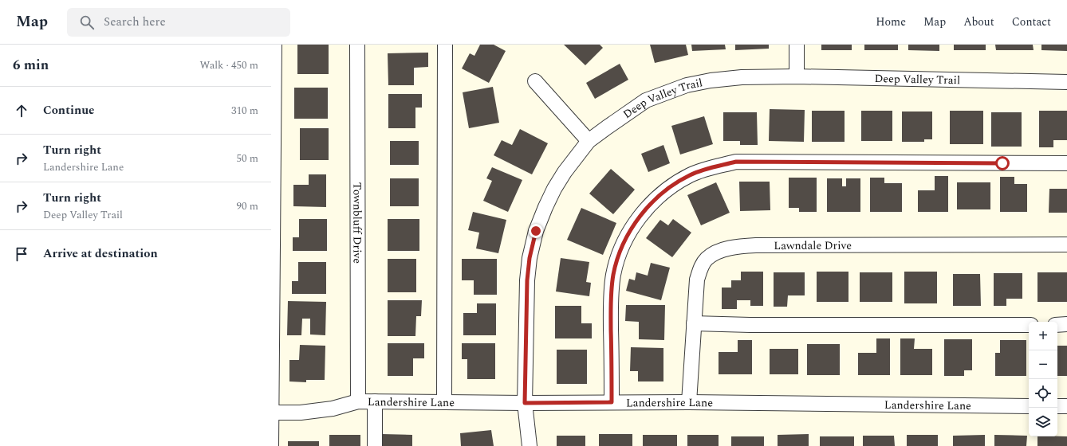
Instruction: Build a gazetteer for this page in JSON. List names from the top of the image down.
{
  "streets": {
    "street": [
      "Deep Valley Trail",
      "Townbluff Drive",
      "Lawndale Drive",
      "Landershire Lane"
    ]
  },
  "crossings": [
    ["Deep Valley Trail", "Landershire Lane"],
    ["Townbluff Drive", "Landershire Lane"],
    ["Lawndale Drive", "Landershire Lane"]
  ],
  "page": {
    "header": "Map",
    "search": "Search here",
    "nav": [
      "Home",
      "Map",
      "About",
      "Contact"
    ],
    "heading": ["6 min", "Walk · 450 m"],
    "list": [
      ["Continue", "310 m"],
      ["Turn right", "Landershire Lane", "50 m"],
      ["Turn right", "Deep Valley Trail", "90 m"],
      "Arrive at destination"
    ],
    "map_buttons": ["+", "−"]
  }
}
